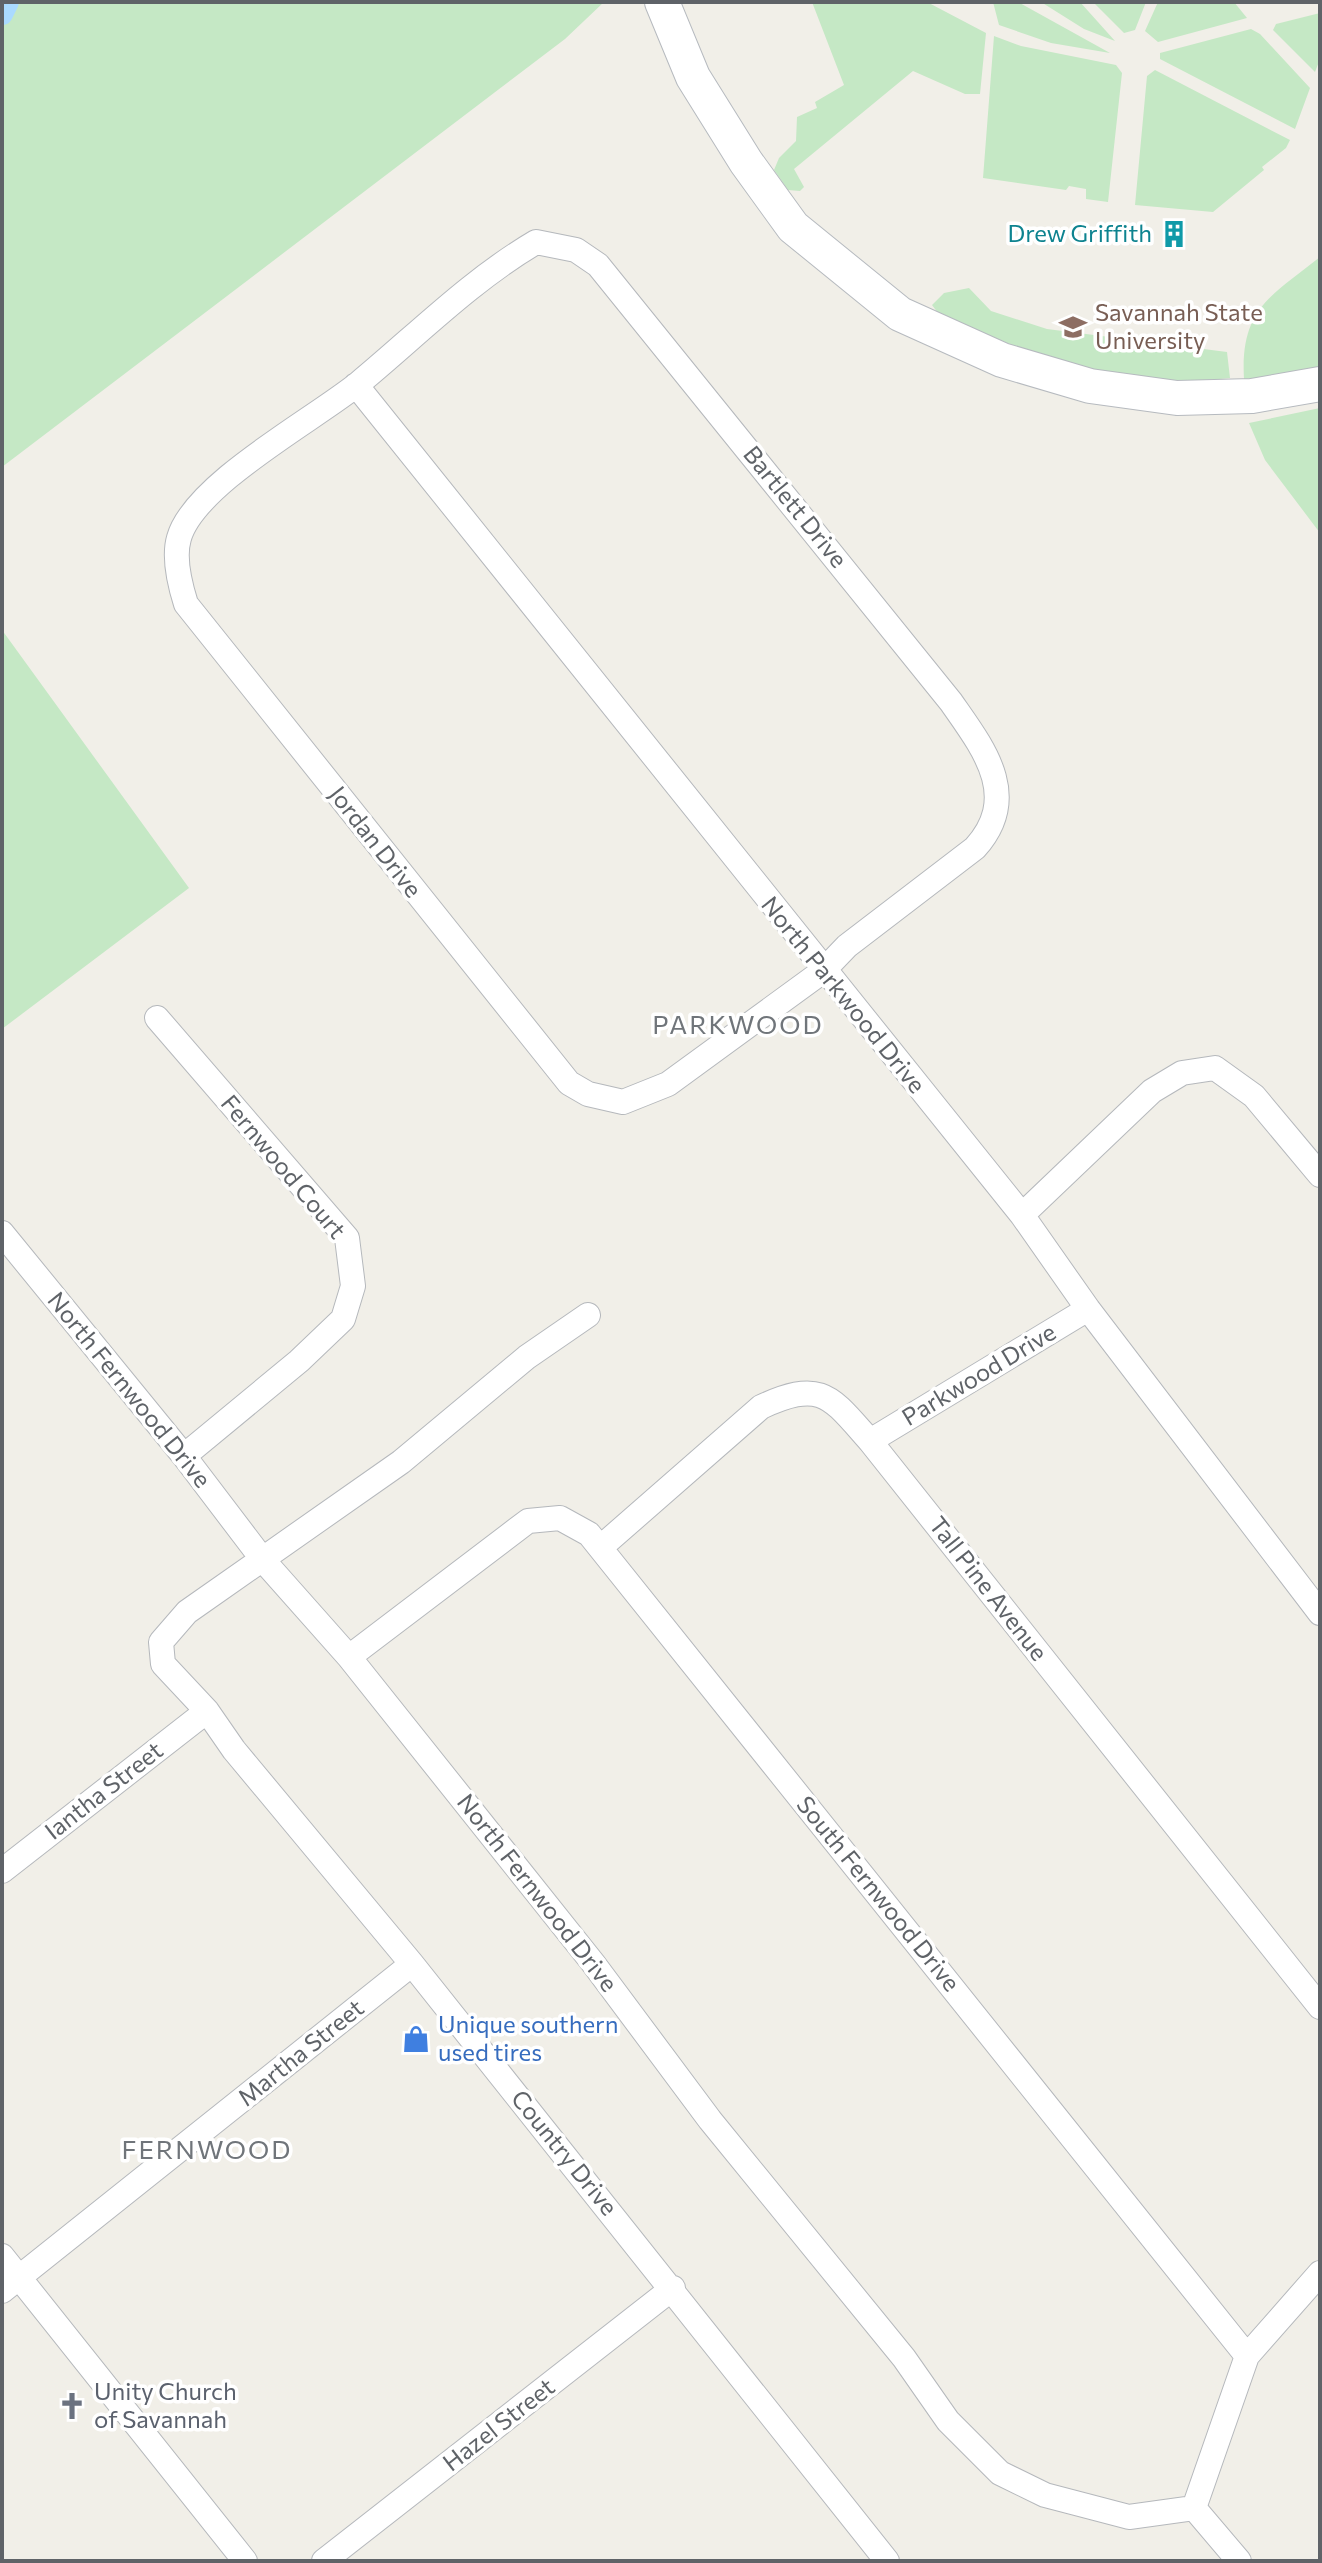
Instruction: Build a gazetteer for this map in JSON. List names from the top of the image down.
{
  "streets": {
    "street": [
      "Bartlett Drive",
      "Jordan Drive",
      "North Parkwood Drive",
      "Fernwood Court",
      "Parkwood Drive",
      "North Fernwood Drive",
      "Tall Pine Avenue",
      "Iantha Street",
      "South Fernwood Drive",
      "Martha Street",
      "Country Drive",
      "Hazel Street"
    ]
  },
  "crossings": [
    ["Bartlett Drive", "Jordan Drive"],
    ["Bartlett Drive", "North Parkwood Drive"],
    ["Jordan Drive", "North Parkwood Drive"],
    ["North Parkwood Drive", "Parkwood Drive"],
    ["Fernwood Court", "North Fernwood Drive"],
    ["Parkwood Drive", "Tall Pine Avenue"],
    ["North Fernwood Drive", "South Fernwood Drive"],
    ["North Fernwood Drive", "Country Drive"],
    ["Tall Pine Avenue", "South Fernwood Drive"],
    ["Iantha Street", "Country Drive"],
    ["Martha Street", "Country Drive"],
    ["Country Drive", "Hazel Street"]
  ],
  "districts": ["PARKWOOD", "FERNWOOD"],
  "places": {
    "building": ["Drew Griffith"],
    "school or university": ["Savannah State University"],
    "shop": ["Unique southern used tires"],
    "church": ["Unity Church of Savannah"]
  }
}
